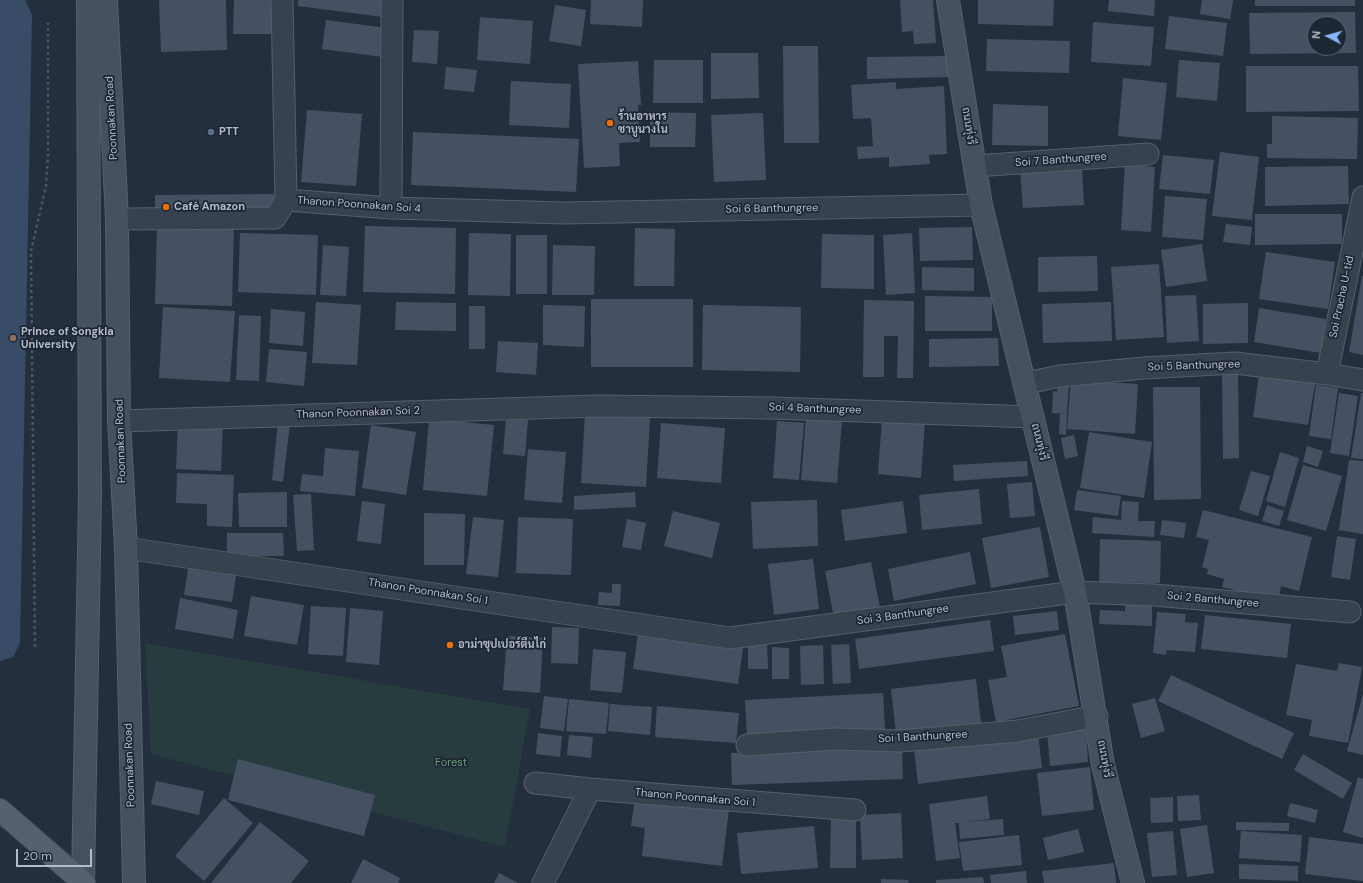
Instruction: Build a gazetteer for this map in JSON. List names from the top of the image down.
{
  "streets": {
    "street": [
      "Poonnakan Road",
      "ถนนทุ่งรี",
      "Soi 7 Banthungree",
      "Thanon Poonnakan Soi 4",
      "Soi 6 Banthungree",
      "Soi Pracha U-tid",
      "Soi 5 Banthungree",
      "Soi 4 Banthungree",
      "Thanon Poonnakan Soi 2",
      "Thanon Poonnakan Soi 1",
      "Soi 2 Banthungree",
      "Soi 3 Banthungree",
      "Soi 1 Banthungree"
    ]
  },
  "crossings": [
    ["Poonnakan Road", "Thanon Poonnakan Soi 4"],
    ["Poonnakan Road", "Thanon Poonnakan Soi 2"],
    ["Poonnakan Road", "Thanon Poonnakan Soi 1"],
    ["ถนนทุ่งรี", "Soi 7 Banthungree"],
    ["ถนนทุ่งรี", "Soi 6 Banthungree"],
    ["ถนนทุ่งรี", "Soi 5 Banthungree"],
    ["ถนนทุ่งรี", "Soi 4 Banthungree"],
    ["ถนนทุ่งรี", "Soi 2 Banthungree"],
    ["ถนนทุ่งรี", "Soi 3 Banthungree"],
    ["ถนนทุ่งรี", "Soi 1 Banthungree"],
    ["Thanon Poonnakan Soi 4", "Soi 6 Banthungree"],
    ["Soi Pracha U-tid", "Soi 5 Banthungree"],
    ["Soi 4 Banthungree", "Thanon Poonnakan Soi 2"],
    ["Thanon Poonnakan Soi 1", "Soi 3 Banthungree"],
    ["Soi 2 Banthungree", "Soi 3 Banthungree"]
  ],
  "parks": ["Forest"],
  "places": [
    "ร้านอาหาร ชาบูนางใน",
    "PTT",
    "Café Amazon",
    "Prince of Songkla University",
    "อาม่าซุปเปอร์ตีนไก่"
  ],
  "scale_bar": "20 m",
  "north": "left"
}
